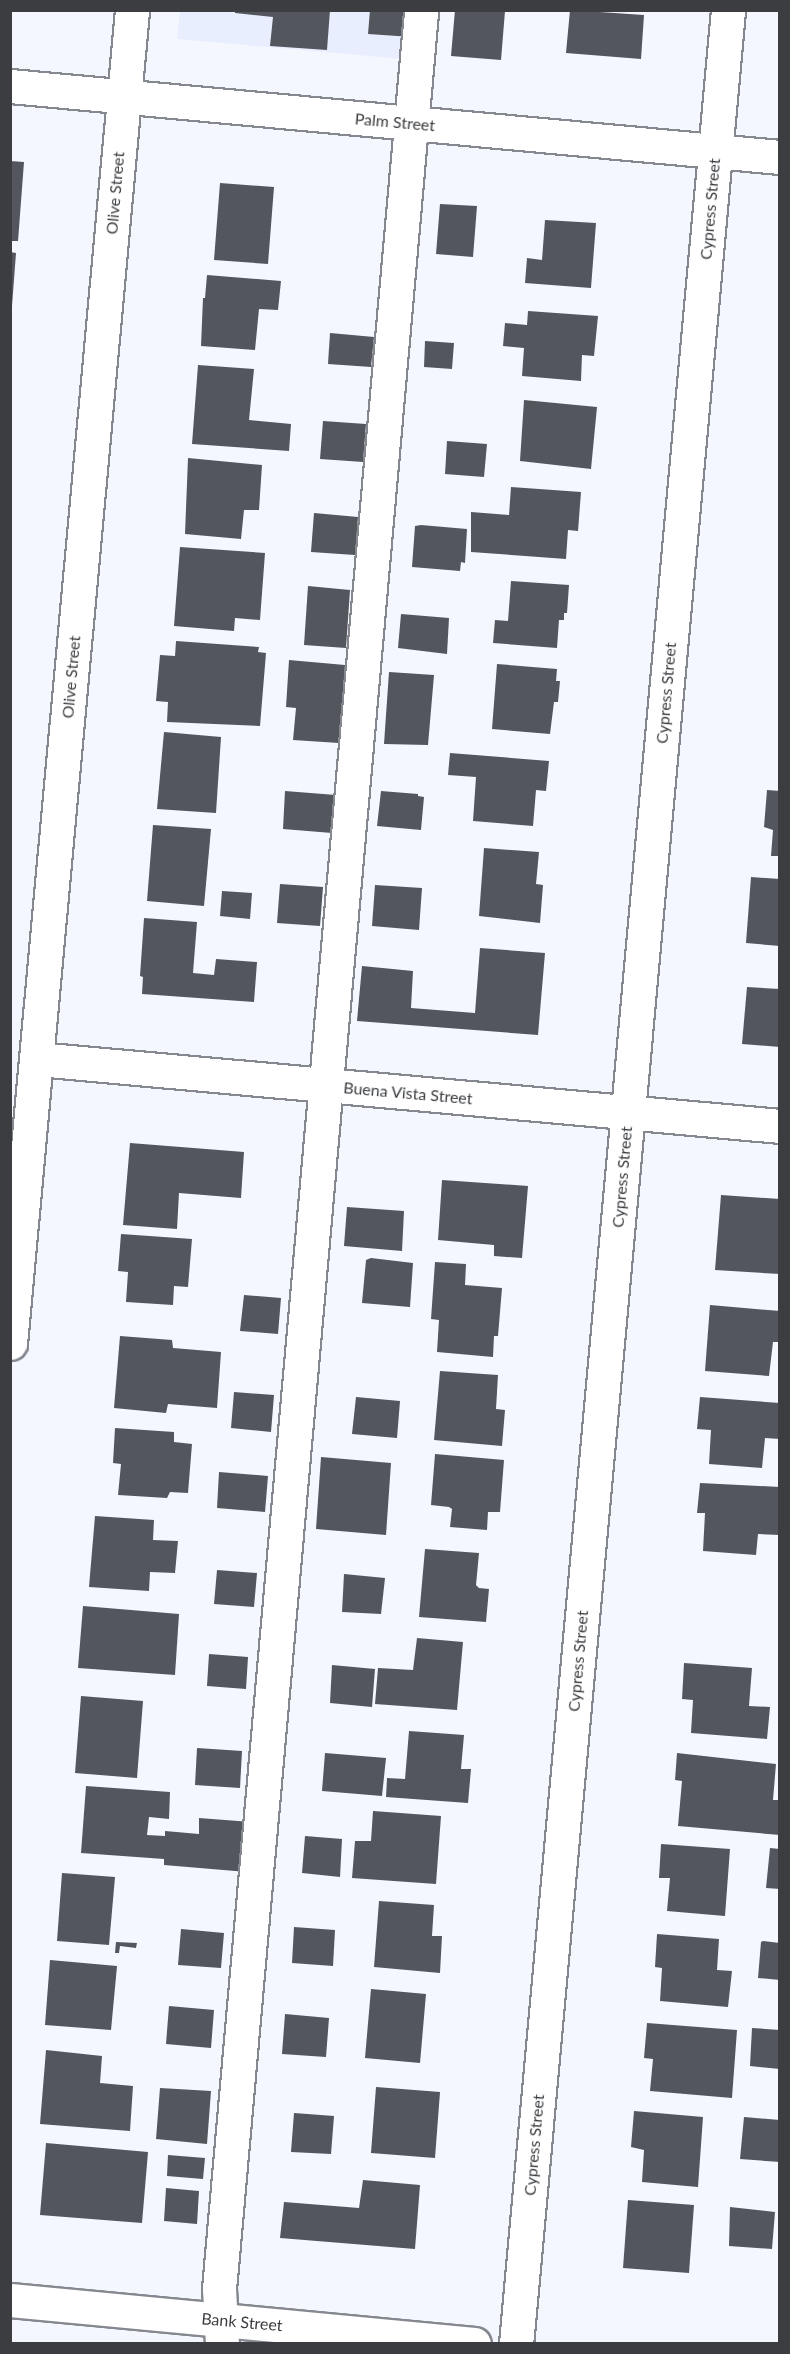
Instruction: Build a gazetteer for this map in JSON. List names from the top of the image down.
{
  "streets": {
    "street": [
      "Palm Street",
      "Olive Street",
      "Cypress Street",
      "Buena Vista Street",
      "Bank Street"
    ]
  },
  "crossings": [
    ["Palm Street", "Olive Street"],
    ["Palm Street", "Cypress Street"],
    ["Olive Street", "Buena Vista Street"],
    ["Cypress Street", "Buena Vista Street"]
  ]
}
